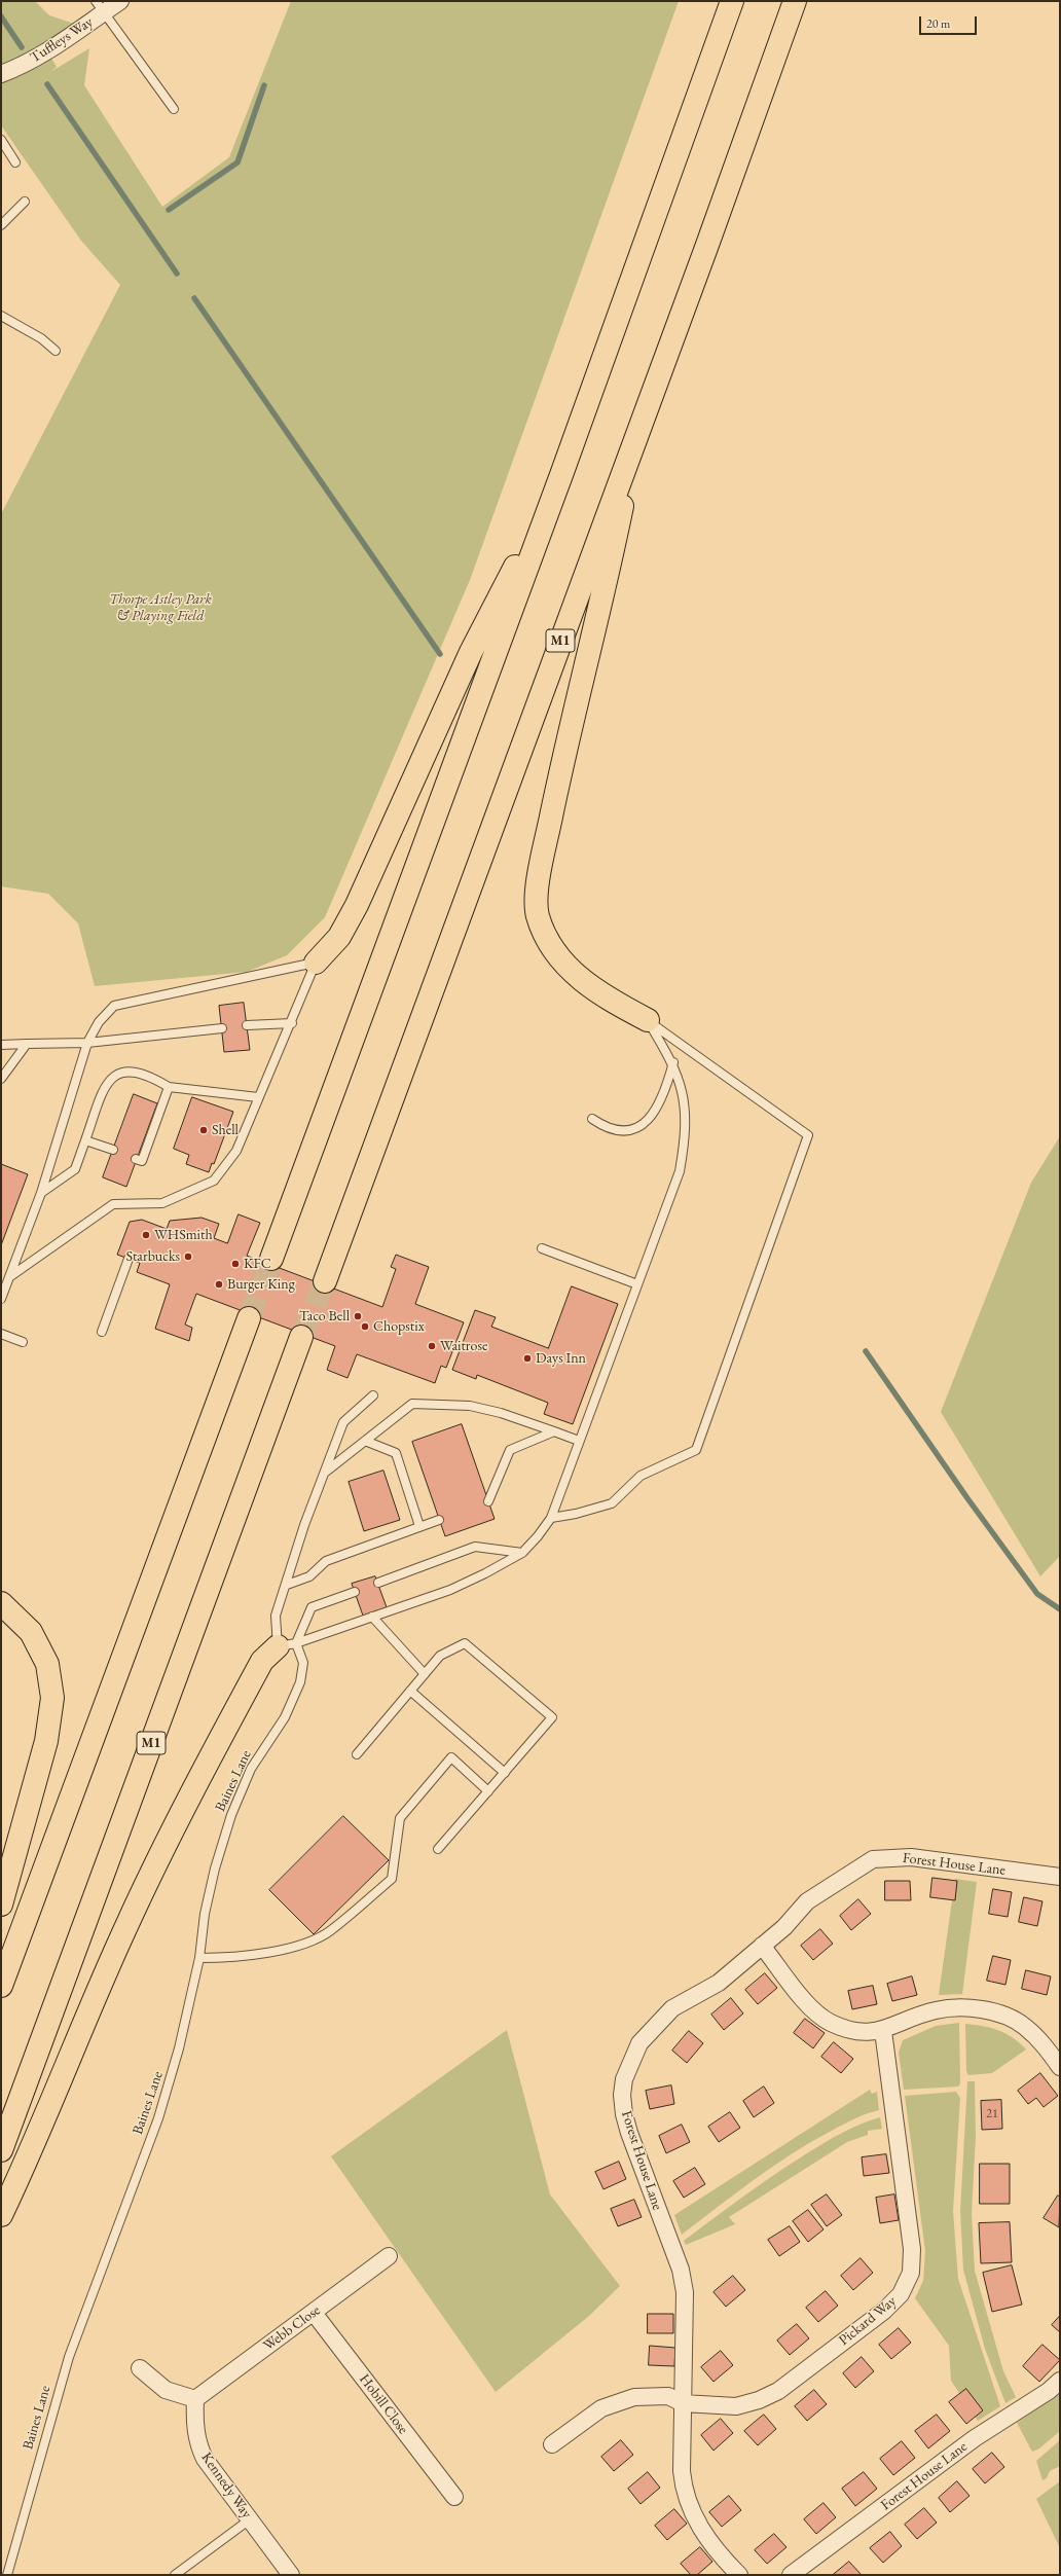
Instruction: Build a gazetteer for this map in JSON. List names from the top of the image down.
{
  "streets": {
    "highway": ["M1"],
    "street": [
      "Tuffleys Way",
      "Forest House Lane",
      "Pickard Way",
      "Webb Close",
      "Hobill Close",
      "Kennedy Way"
    ],
    "lane": ["Baines Lane"]
  },
  "crossings": [
    ["Forest House Lane", "Pickard Way"],
    ["Webb Close", "Hobill Close"],
    ["Webb Close", "Kennedy Way"]
  ],
  "parks": ["Thorpe Astley Park & Playing Field"],
  "places": [
    "Shell",
    "WHSmith",
    "Starbucks",
    "KFC",
    "Burger King",
    "Taco Bell",
    "Chopstix",
    "Waitrose",
    "Days Inn"
  ],
  "house_numbers": ["21"],
  "scale_bar": "20 m"
}
